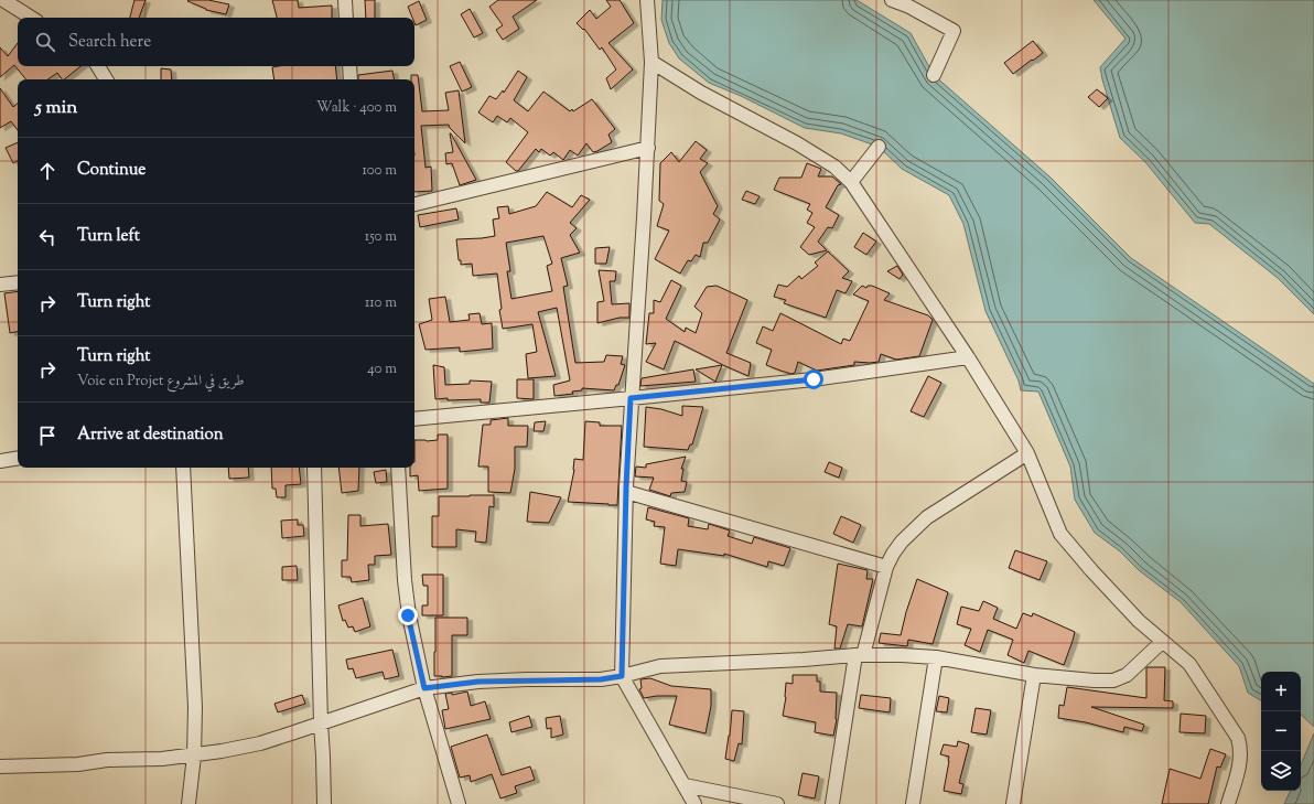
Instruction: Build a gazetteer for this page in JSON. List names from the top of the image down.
{
  "page": {
    "search": "Search here",
    "heading": ["5 min", "Walk · 400 m"],
    "list": [
      ["Continue", "100 m"],
      ["Turn left", "150 m"],
      ["Turn right", "110 m"],
      ["Turn right", "Voie en Projet طريق في المشروع", "40 m"],
      "Arrive at destination"
    ],
    "map_buttons": ["+", "−"]
  }
}
